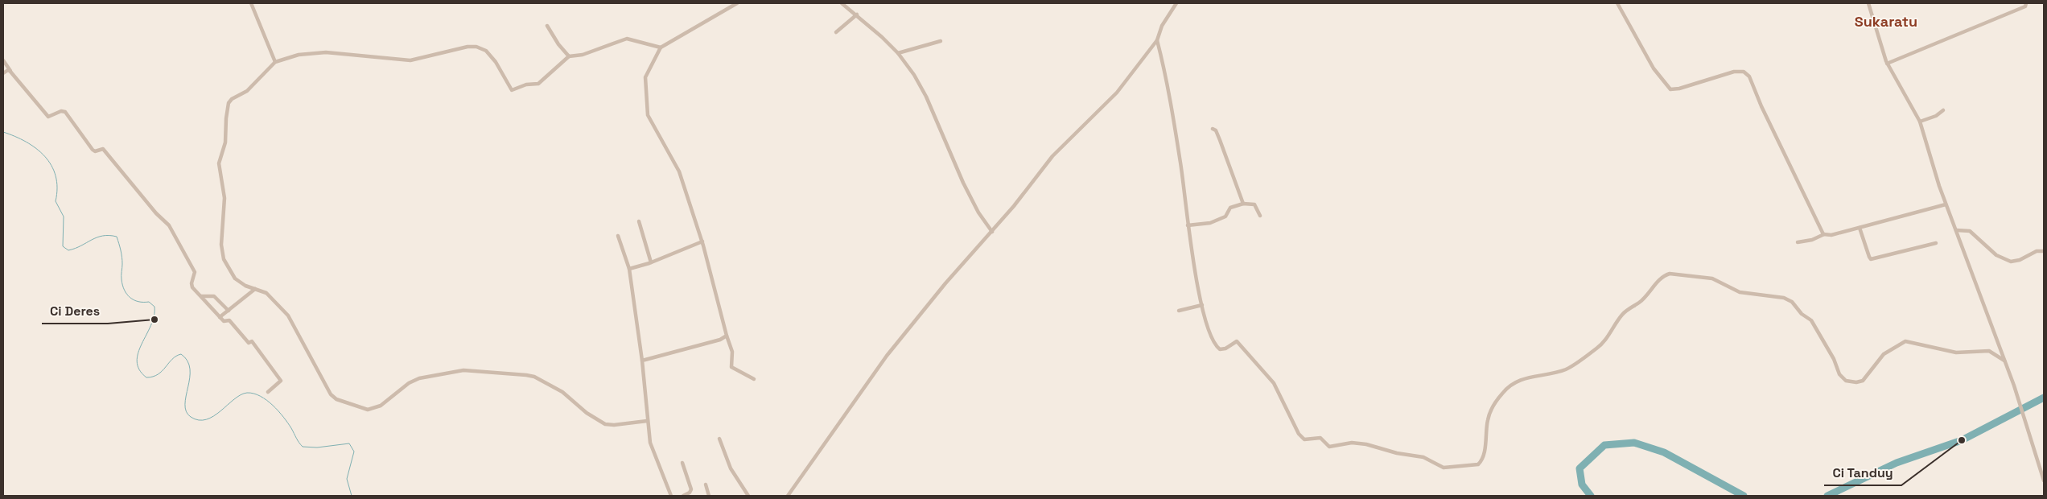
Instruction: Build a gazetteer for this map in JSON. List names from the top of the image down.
{
  "districts": ["Sukaratu"],
  "places": ["Ci Deres", "Ci Tanduy"]
}
